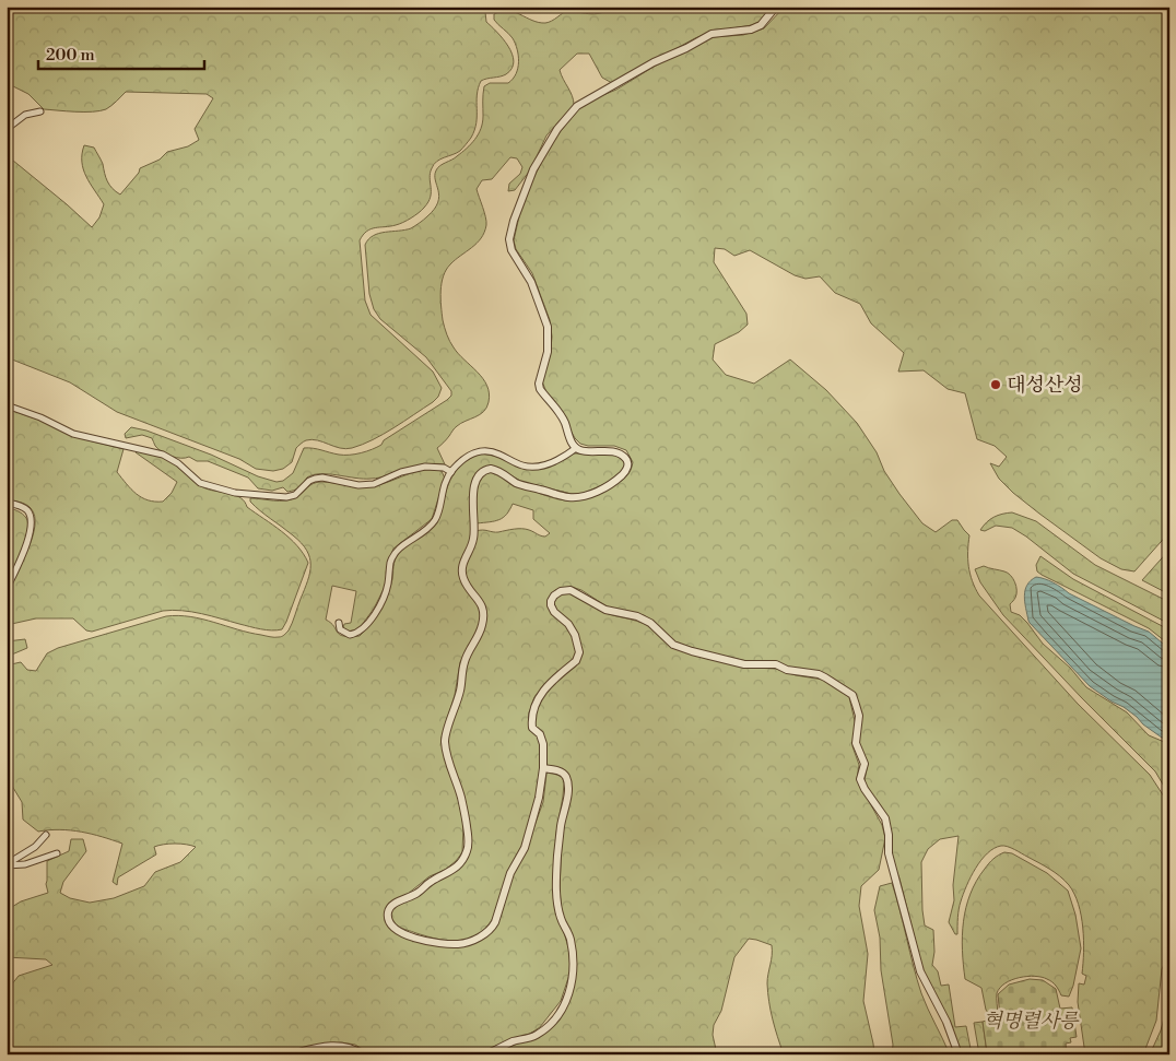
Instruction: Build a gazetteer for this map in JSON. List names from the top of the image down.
{
  "parks": ["혁명렬사릉"],
  "places": ["대성산성"],
  "scale_bar": "200 m"
}
